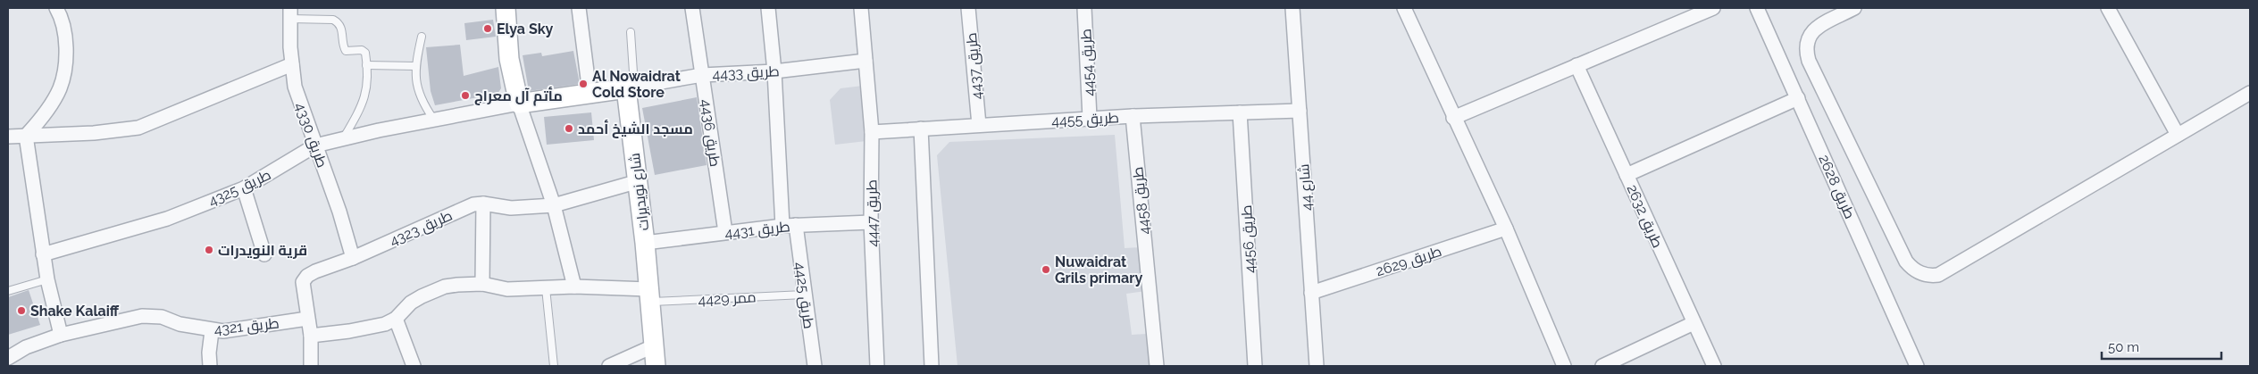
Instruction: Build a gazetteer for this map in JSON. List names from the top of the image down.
{
  "streets": {
    "street": [
      "طريق 4454",
      "طريق 4437",
      "طريق 4433",
      "طريق 4455",
      "طريق 4436",
      "طريق 4330",
      "طريق 2628",
      "طريق 4325",
      "شارع 44",
      "شارع نويديرات",
      "طريق 4458",
      "طريق 4447",
      "طريق 2632",
      "طريق 4323",
      "طريق 4431",
      "طريق 4456",
      "طريق 2629",
      "طريق 4425",
      "طريق 4321"
    ],
    "lane": ["ممر 4429"]
  },
  "crossings": [
    ["طريق 4454", "طريق 4455"],
    ["طريق 4437", "طريق 4455"],
    ["طريق 4433", "طريق 4436"],
    ["طريق 4433", "شارع نويديرات"],
    ["طريق 4433", "طريق 4447"],
    ["طريق 4455", "شارع 44"],
    ["طريق 4455", "طريق 4458"],
    ["طريق 4455", "طريق 4447"],
    ["طريق 4455", "طريق 4456"],
    ["طريق 4436", "طريق 4431"],
    ["طريق 4330", "طريق 4325"],
    ["طريق 4330", "طريق 4323"],
    ["شارع 44", "طريق 2629"],
    ["شارع نويديرات", "طريق 4323"],
    ["شارع نويديرات", "طريق 4431"],
    ["شارع نويديرات", "ممر 4429"],
    ["طريق 4447", "طريق 4431"],
    ["طريق 4323", "طريق 4321"],
    ["طريق 4431", "طريق 4425"],
    ["طريق 4425", "ممر 4429"]
  ],
  "places": [
    "Elya Sky",
    "Al Nowaidrat Cold Store",
    "مأتم آل معراج",
    "مسجد الشيخ أحمد",
    "قرية النويدرات",
    "Nuwaidrat Grils primary",
    "Shake Kalaiff"
  ],
  "scale_bar": "50 m"
}
